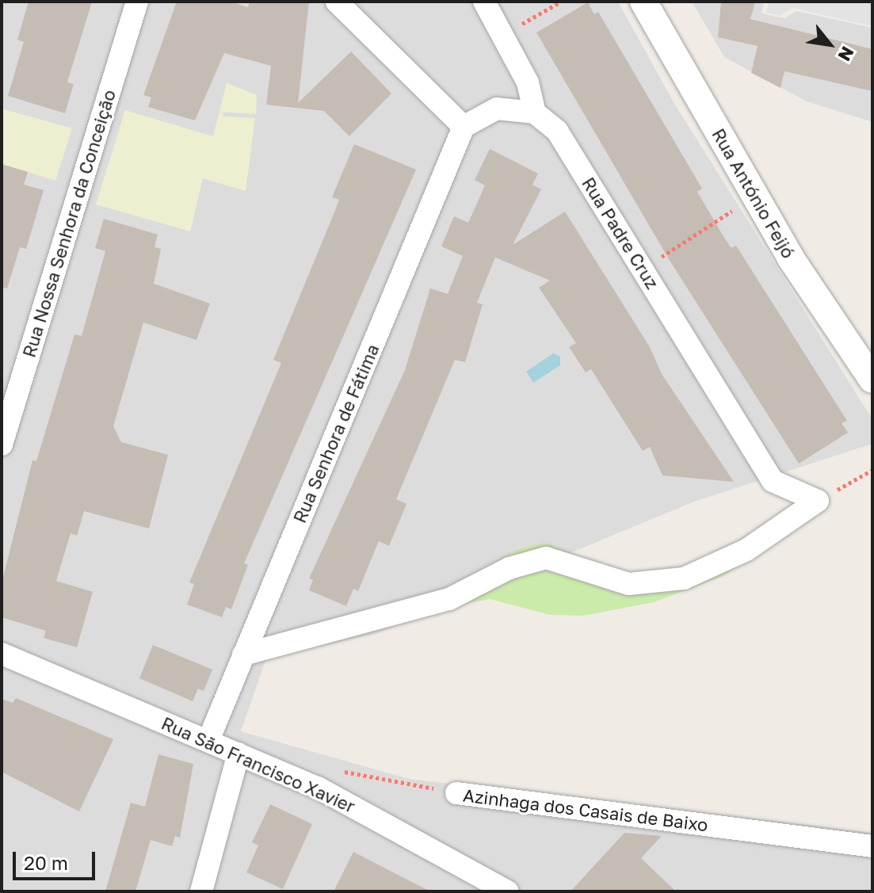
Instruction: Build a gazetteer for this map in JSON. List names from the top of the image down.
{
  "streets": {
    "street": [
      "Rua António Feijó",
      "Rua Nossa Senhora da Conceição",
      "Rua Padre Cruz",
      "Rua Senhora de Fátima",
      "Rua São Francisco Xavier",
      "Azinhaga dos Casais de Baixo"
    ]
  },
  "crossings": [
    ["Rua Senhora de Fátima", "Rua São Francisco Xavier"],
    ["Rua São Francisco Xavier", "Azinhaga dos Casais de Baixo"]
  ],
  "scale_bar": "20 m",
  "north": "bottom right"
}
